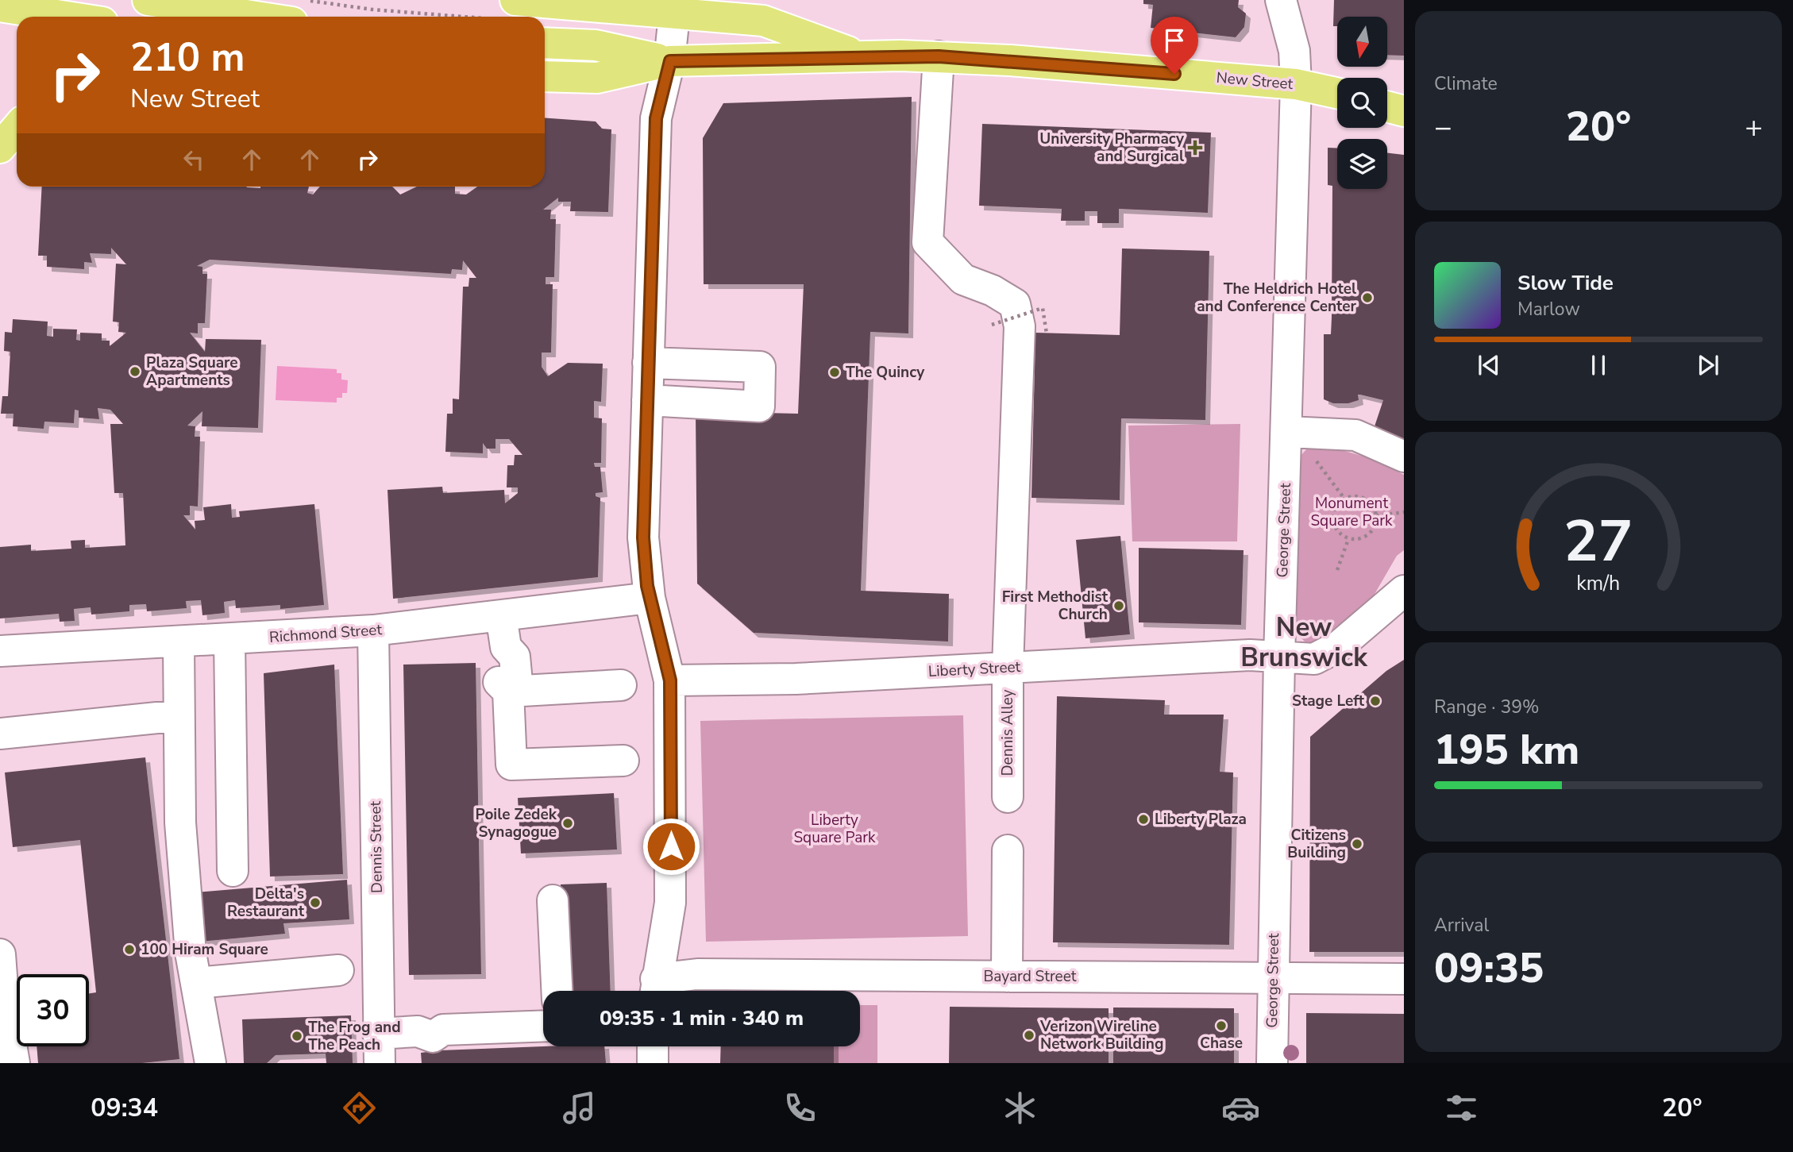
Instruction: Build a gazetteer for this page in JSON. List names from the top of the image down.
{
  "streets": {
    "main road": ["New Street"],
    "street": [
      "George Street",
      "Richmond Street",
      "Liberty Street",
      "Dennis Alley",
      "Dennis Street",
      "Bayard Street"
    ]
  },
  "crossings": [
    ["New Street", "George Street"],
    ["New Street", "Dennis Alley"],
    ["George Street", "Liberty Street"],
    ["George Street", "Bayard Street"],
    ["Richmond Street", "Dennis Street"],
    ["Liberty Street", "Dennis Alley"]
  ],
  "districts": ["New Brunswick"],
  "parks": ["Monument Square Park", "Liberty Square Park"],
  "places": {
    "health": ["University Pharmacy and Surgical"],
    "other": [
      "The Heldrich Hotel and Conference Center",
      "Plaza Square Apartments",
      "The Quincy",
      "First Methodist Church",
      "Stage Left",
      "Liberty Plaza",
      "Poile Zedek Synagogue",
      "Citizens Building",
      "Delta's Restaurant",
      "100 Hiram Square",
      "Chase",
      "Verizon Wireline Network Building",
      "The Frog and The Peach"
    ]
  },
  "north": "bottom",
  "page": {
    "tile": [
      "Climate",
      ["Range · 39%", "195 km"],
      ["Arrival", "09:35"]
    ],
    "turn": ["210 m", "New Street"],
    "heat": ["−", "20°", "+"],
    "song": ["Slow Tide", "Marlow"],
    "limit": "30",
    "trip": "09:35 · 1 min · 340 m",
    "tabs": ["09:34", "20°"],
    "gauge": ["27", "km/h"]
  }
}
